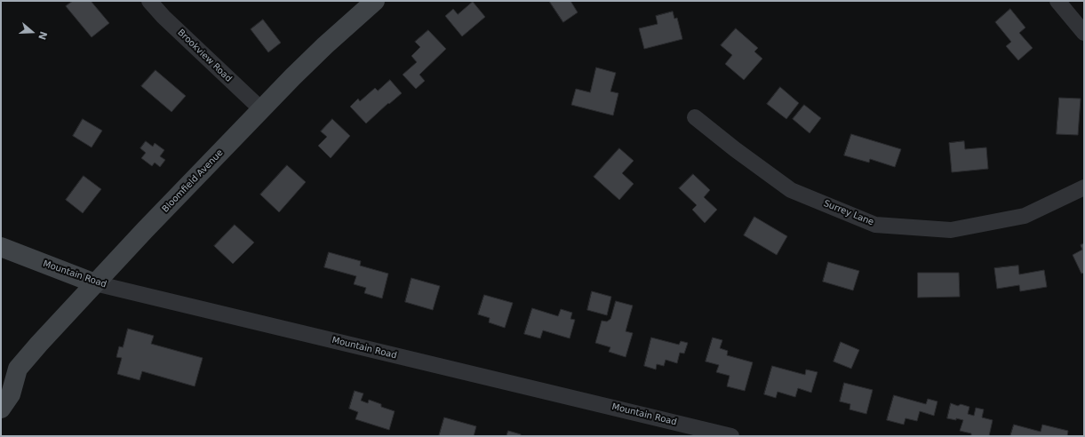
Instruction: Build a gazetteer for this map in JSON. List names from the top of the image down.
{
  "streets": {
    "main road": ["Bloomfield Avenue", "Mountain Road"],
    "street": ["Brookview Road", "Surrey Lane"]
  },
  "crossings": [
    ["Brookview Road", "Bloomfield Avenue"],
    ["Bloomfield Avenue", "Mountain Road"]
  ],
  "north": "right"
}
